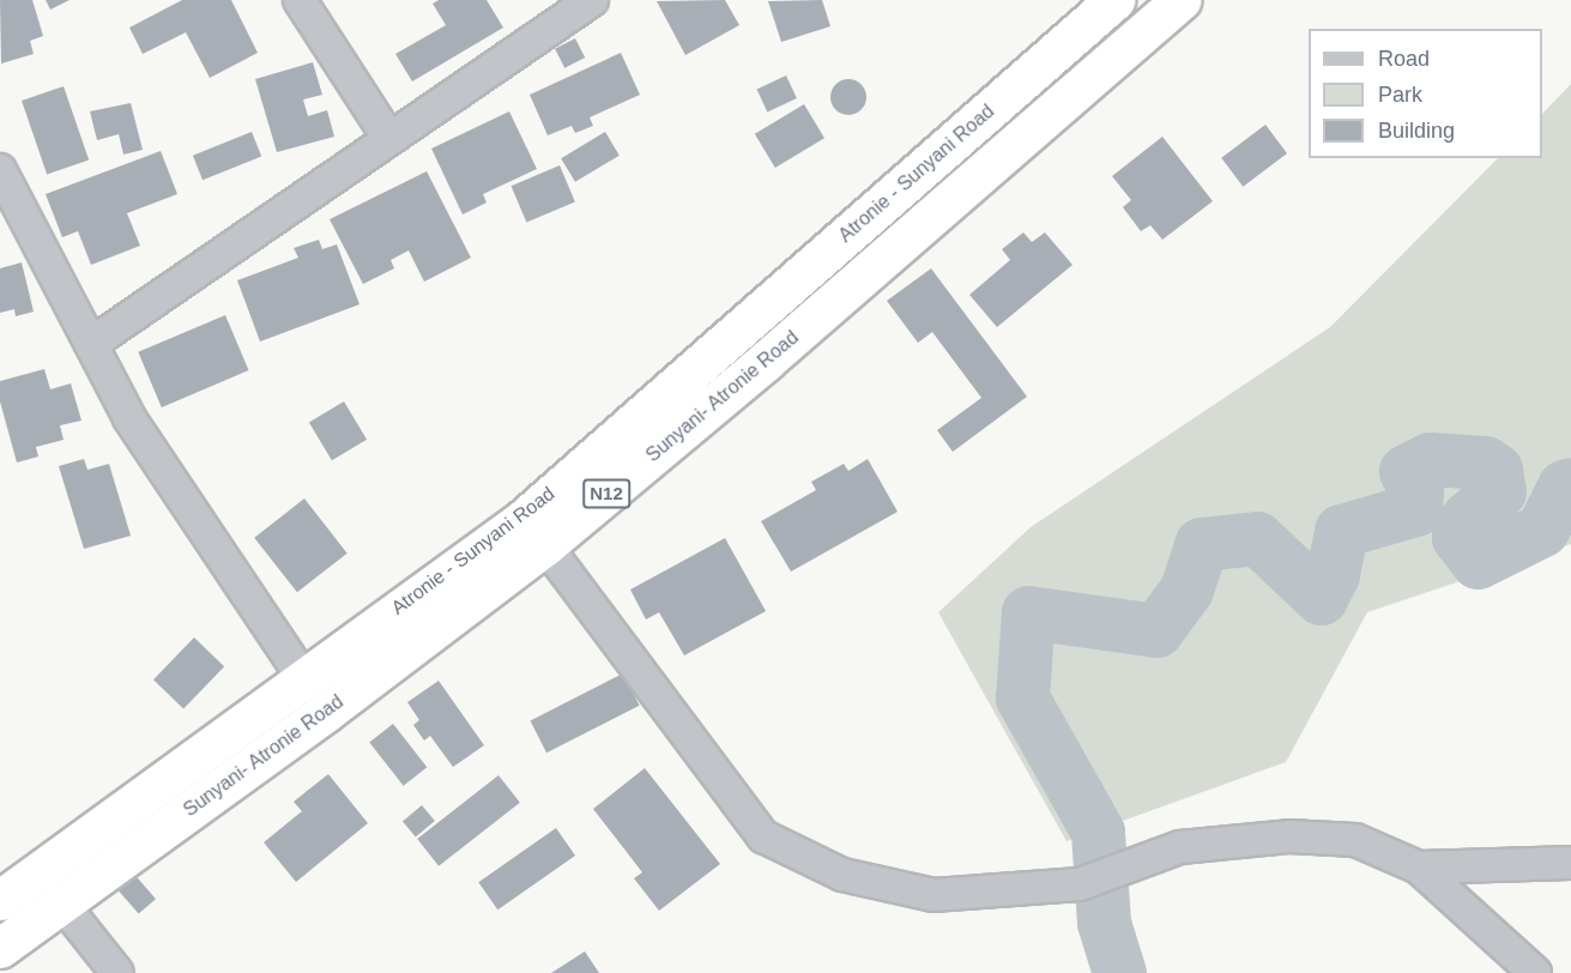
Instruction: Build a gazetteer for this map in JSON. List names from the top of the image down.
{
  "streets": {
    "highway": ["Atronie - Sunyani Road", "Sunyani- Atronie Road", "N12"]
  },
  "legend": ["Road", "Park", "Building"]
}
